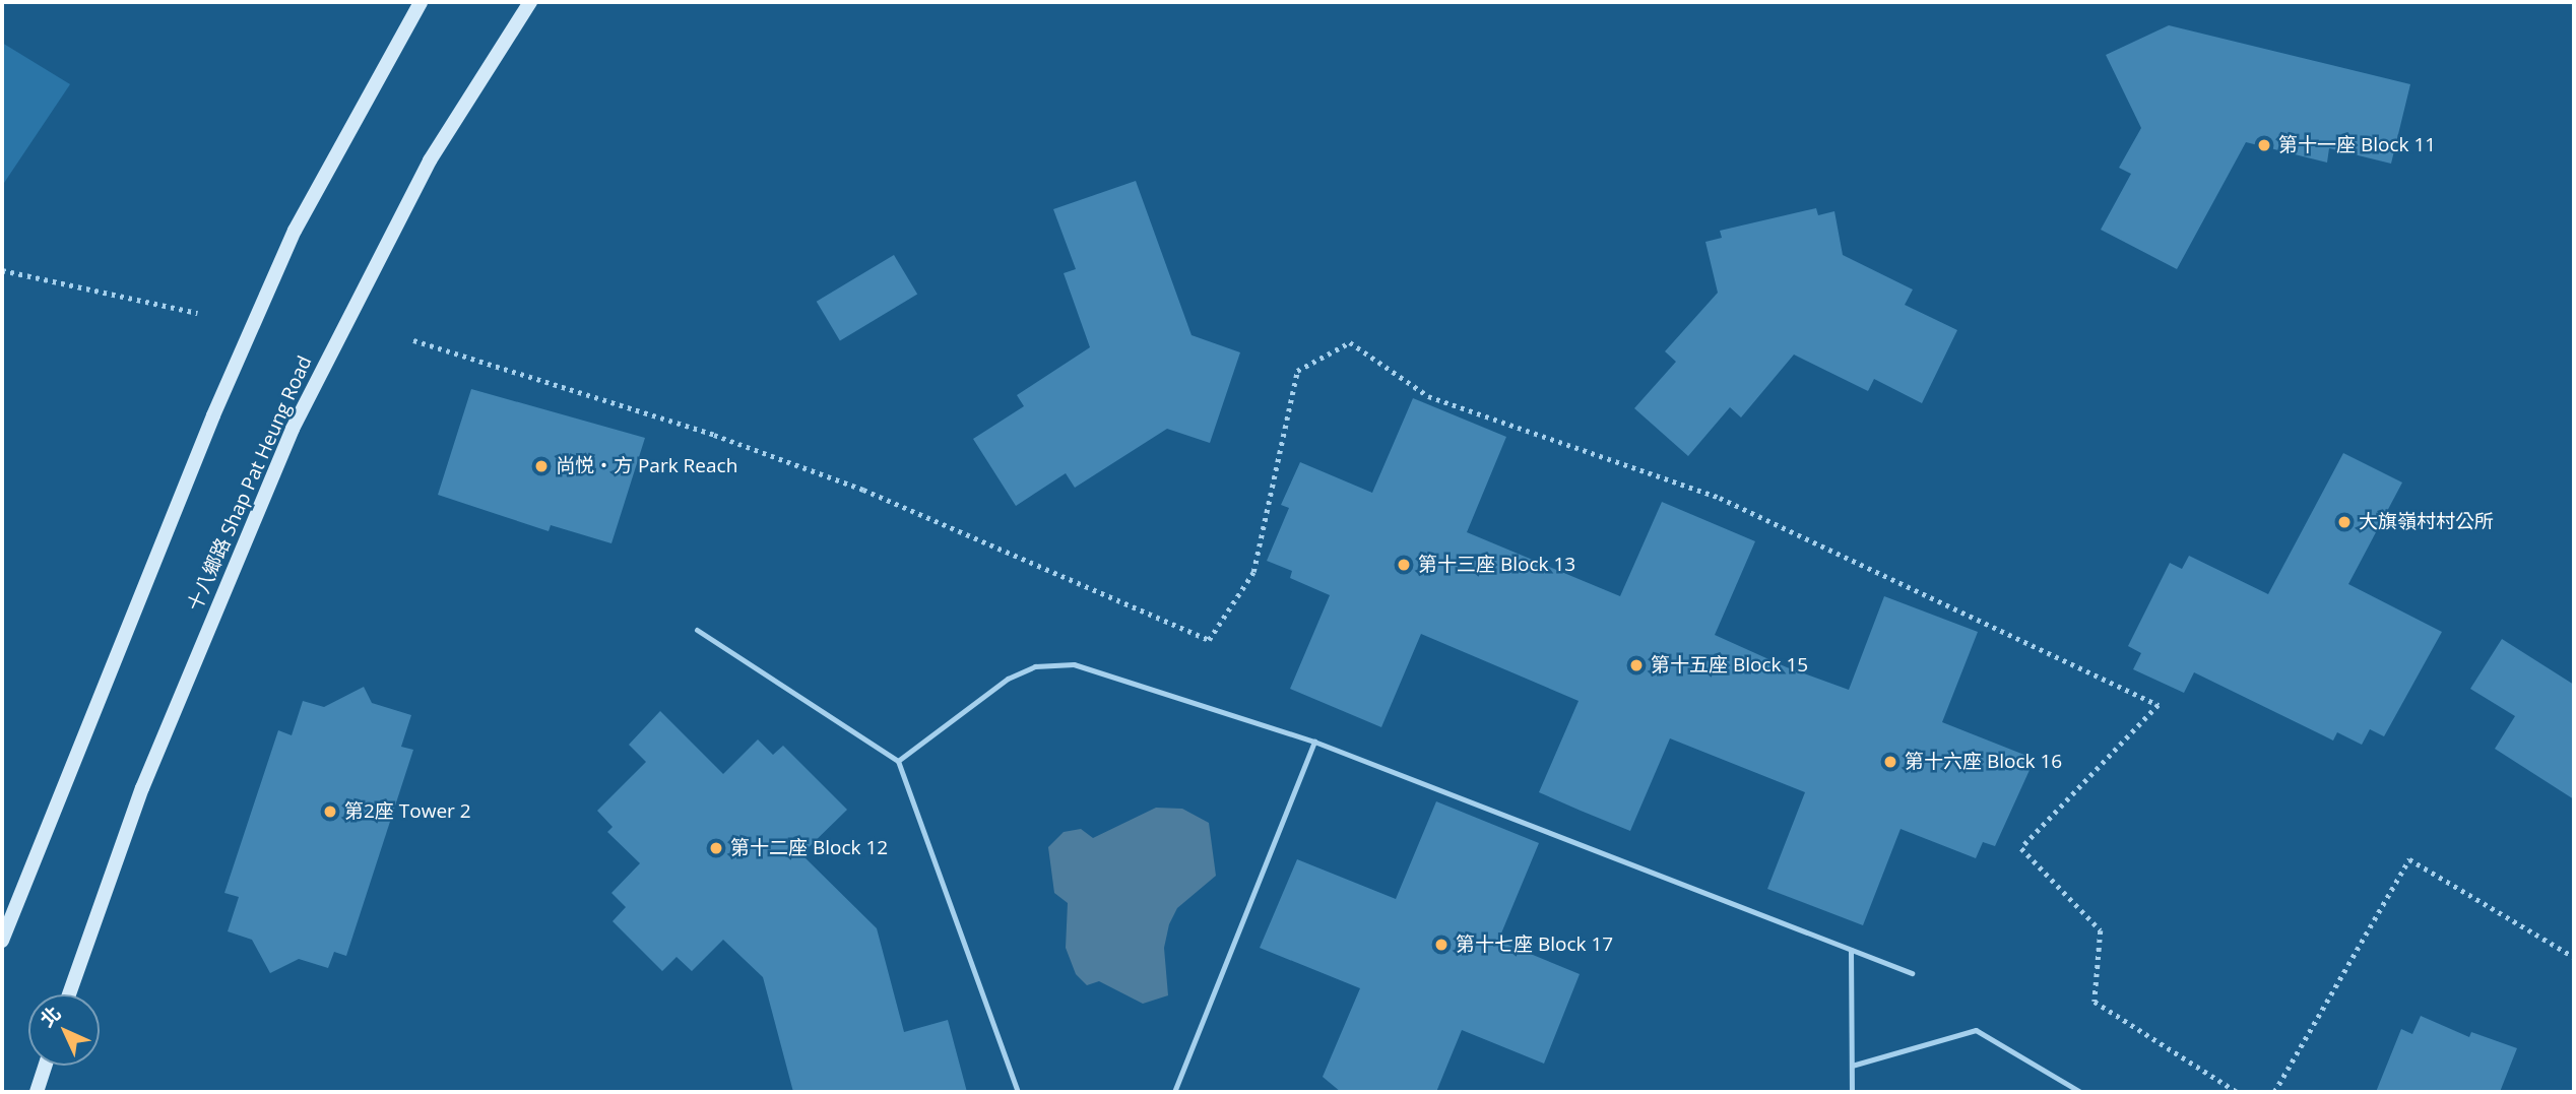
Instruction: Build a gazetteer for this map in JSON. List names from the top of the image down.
{
  "streets": {
    "main road": ["十八鄉路 Shap Pat Heung Road"]
  },
  "places": [
    "第十一座 Block 11",
    "尚悦‧方 Park Reach",
    "大旗嶺村村公所",
    "第十三座 Block 13",
    "第十五座 Block 15",
    "第十六座 Block 16",
    "第2座 Tower 2",
    "第十二座 Block 12",
    "第十七座 Block 17"
  ],
  "north": "top left"
}
